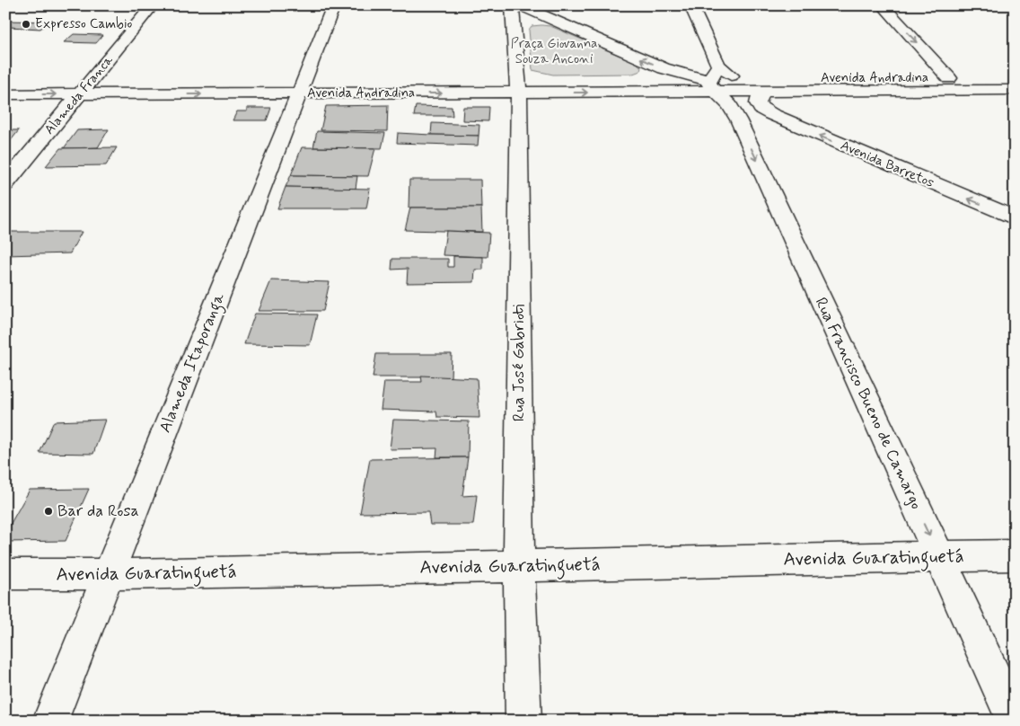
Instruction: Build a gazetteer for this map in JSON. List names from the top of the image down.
{
  "streets": {
    "street": [
      "Avenida Andradina",
      "Alameda Franca",
      "Avenida Barretos",
      "Alameda Itaporanga",
      "Rua José Gabrioti",
      "Rua Francisco Bueno de Camargo",
      "Avenida Guaratinguetá"
    ]
  },
  "crossings": [
    ["Avenida Andradina", "Alameda Franca"],
    ["Avenida Andradina", "Avenida Barretos"],
    ["Avenida Andradina", "Alameda Itaporanga"],
    ["Avenida Andradina", "Rua José Gabrioti"],
    ["Avenida Andradina", "Rua Francisco Bueno de Camargo"],
    ["Avenida Barretos", "Rua Francisco Bueno de Camargo"],
    ["Alameda Itaporanga", "Avenida Guaratinguetá"],
    ["Rua José Gabrioti", "Avenida Guaratinguetá"],
    ["Rua Francisco Bueno de Camargo", "Avenida Guaratinguetá"]
  ],
  "one_way": ["Rua Francisco Bueno de Camargo"],
  "parks": ["Praça Giovanna Souza Anconi"],
  "places": ["Expresso Cambio", "Bar da Rosa"]
}
